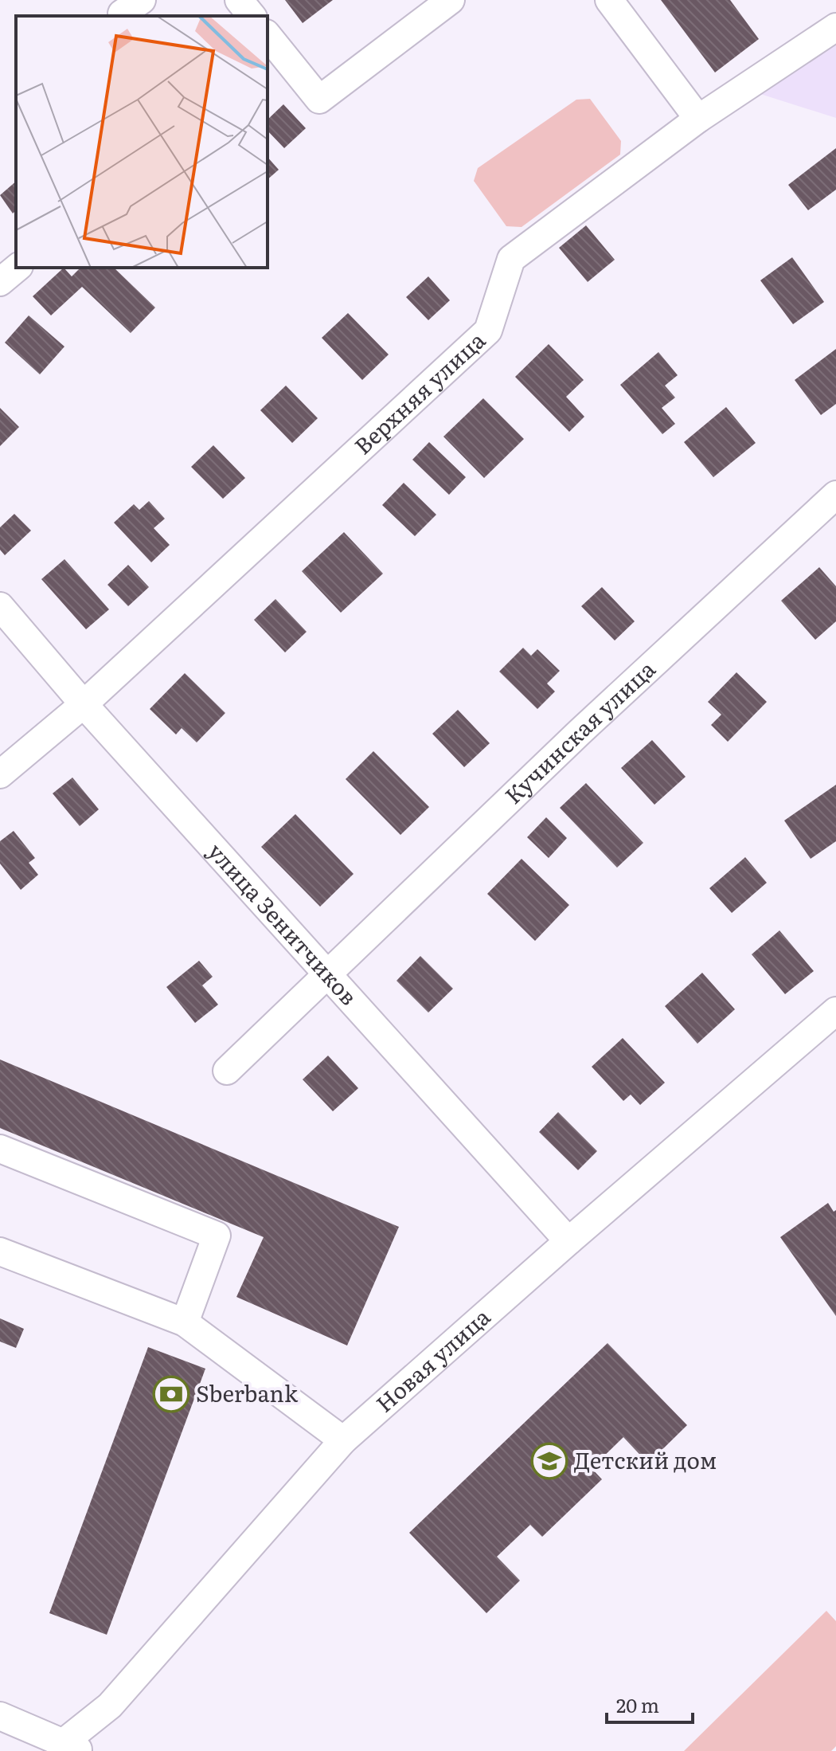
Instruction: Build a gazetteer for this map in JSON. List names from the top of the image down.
{
  "streets": {
    "street": [
      "Верхняя улица",
      "Кучинская улица",
      "улица Зенитчиков",
      "Новая улица"
    ]
  },
  "crossings": [
    ["Верхняя улица", "улица Зенитчиков"],
    ["Кучинская улица", "улица Зенитчиков"],
    ["улица Зенитчиков", "Новая улица"]
  ],
  "places": {
    "bank": ["Sberbank"],
    "school or university": ["Детский дом"]
  },
  "scale_bar": "20 m"
}
